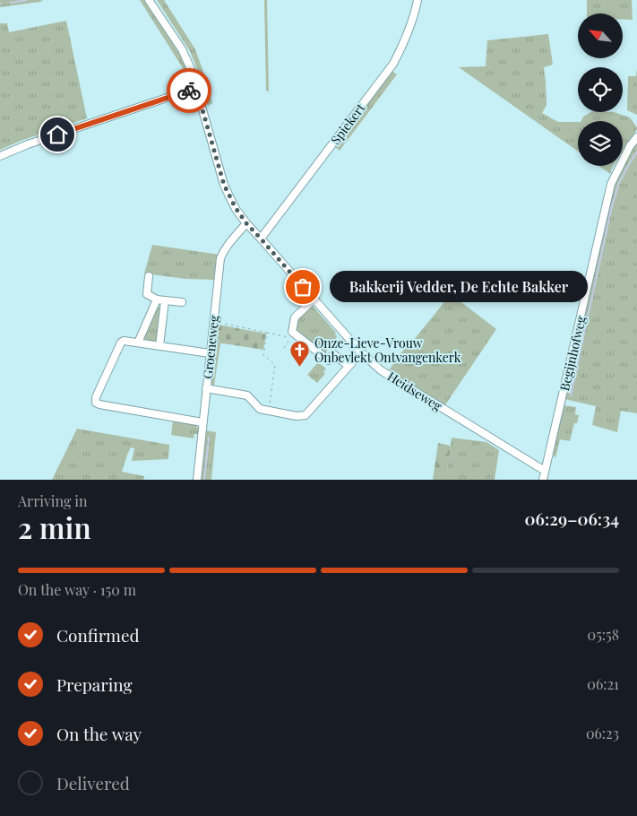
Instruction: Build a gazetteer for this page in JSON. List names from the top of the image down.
{
  "streets": {
    "street": [
      "Spiekert",
      "Groeneweg",
      "Begijnhofweg",
      "Heidseweg"
    ]
  },
  "crossings": [
    ["Spiekert", "Heidseweg"],
    ["Groeneweg", "Heidseweg"],
    ["Begijnhofweg", "Heidseweg"]
  ],
  "places": {
    "other": ["Bakkerij Vedder, De Echte Bakker"],
    "church": ["Onze-Lieve-Vrouw Onbevlekt Ontvangenkerk"]
  },
  "north": "top left",
  "page": {
    "bubble": "Bakkerij Vedder, De Echte Bakker",
    "heading": ["2 min", "Arriving in", "06:29–06:34"],
    "bar": "On the way · 150 m",
    "list": [
      ["Confirmed", "05:58"],
      ["Preparing", "06:21"],
      ["On the way", "06:23"],
      "Delivered"
    ]
  }
}
